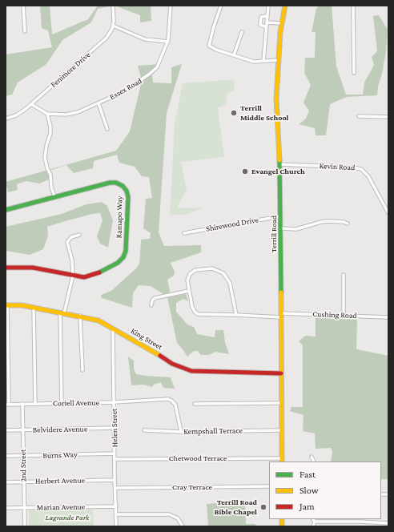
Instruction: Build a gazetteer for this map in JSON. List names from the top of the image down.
{
  "streets": {
    "street": [
      "Fenimore Drive",
      "Essex Road",
      "Kevin Road",
      "Ramapo Way",
      "Shirewood Drive",
      "Terrill Road",
      "Cushing Road",
      "King Street",
      "Coriell Avenue",
      "Helen Street",
      "Belvidere Avenue",
      "Kempshall Terrace",
      "Burns Way",
      "Chetwood Terrace",
      "2nd Street",
      "Herbert Avenue",
      "Cray Terrace",
      "Marian Avenue"
    ]
  },
  "crossings": [
    ["Fenimore Drive", "Essex Road"],
    ["Kevin Road", "Terrill Road"],
    ["Shirewood Drive", "Terrill Road"],
    ["Terrill Road", "Cushing Road"],
    ["Terrill Road", "King Street"],
    ["Terrill Road", "Kempshall Terrace"],
    ["Terrill Road", "Chetwood Terrace"],
    ["King Street", "Helen Street"],
    ["Coriell Avenue", "Helen Street"],
    ["Coriell Avenue", "Kempshall Terrace"],
    ["Coriell Avenue", "2nd Street"],
    ["Helen Street", "Belvidere Avenue"],
    ["Helen Street", "Burns Way"],
    ["Helen Street", "Chetwood Terrace"],
    ["Helen Street", "Herbert Avenue"],
    ["Helen Street", "Cray Terrace"],
    ["Helen Street", "Marian Avenue"],
    ["Belvidere Avenue", "2nd Street"],
    ["Burns Way", "2nd Street"],
    ["2nd Street", "Herbert Avenue"],
    ["2nd Street", "Marian Avenue"]
  ],
  "parks": ["Lagrande Park"],
  "places": ["Terrill Middle School", "Evangel Church", "Terrill Road Bible Chapel"],
  "legend": ["Fast", "Slow", "Jam"]
}
